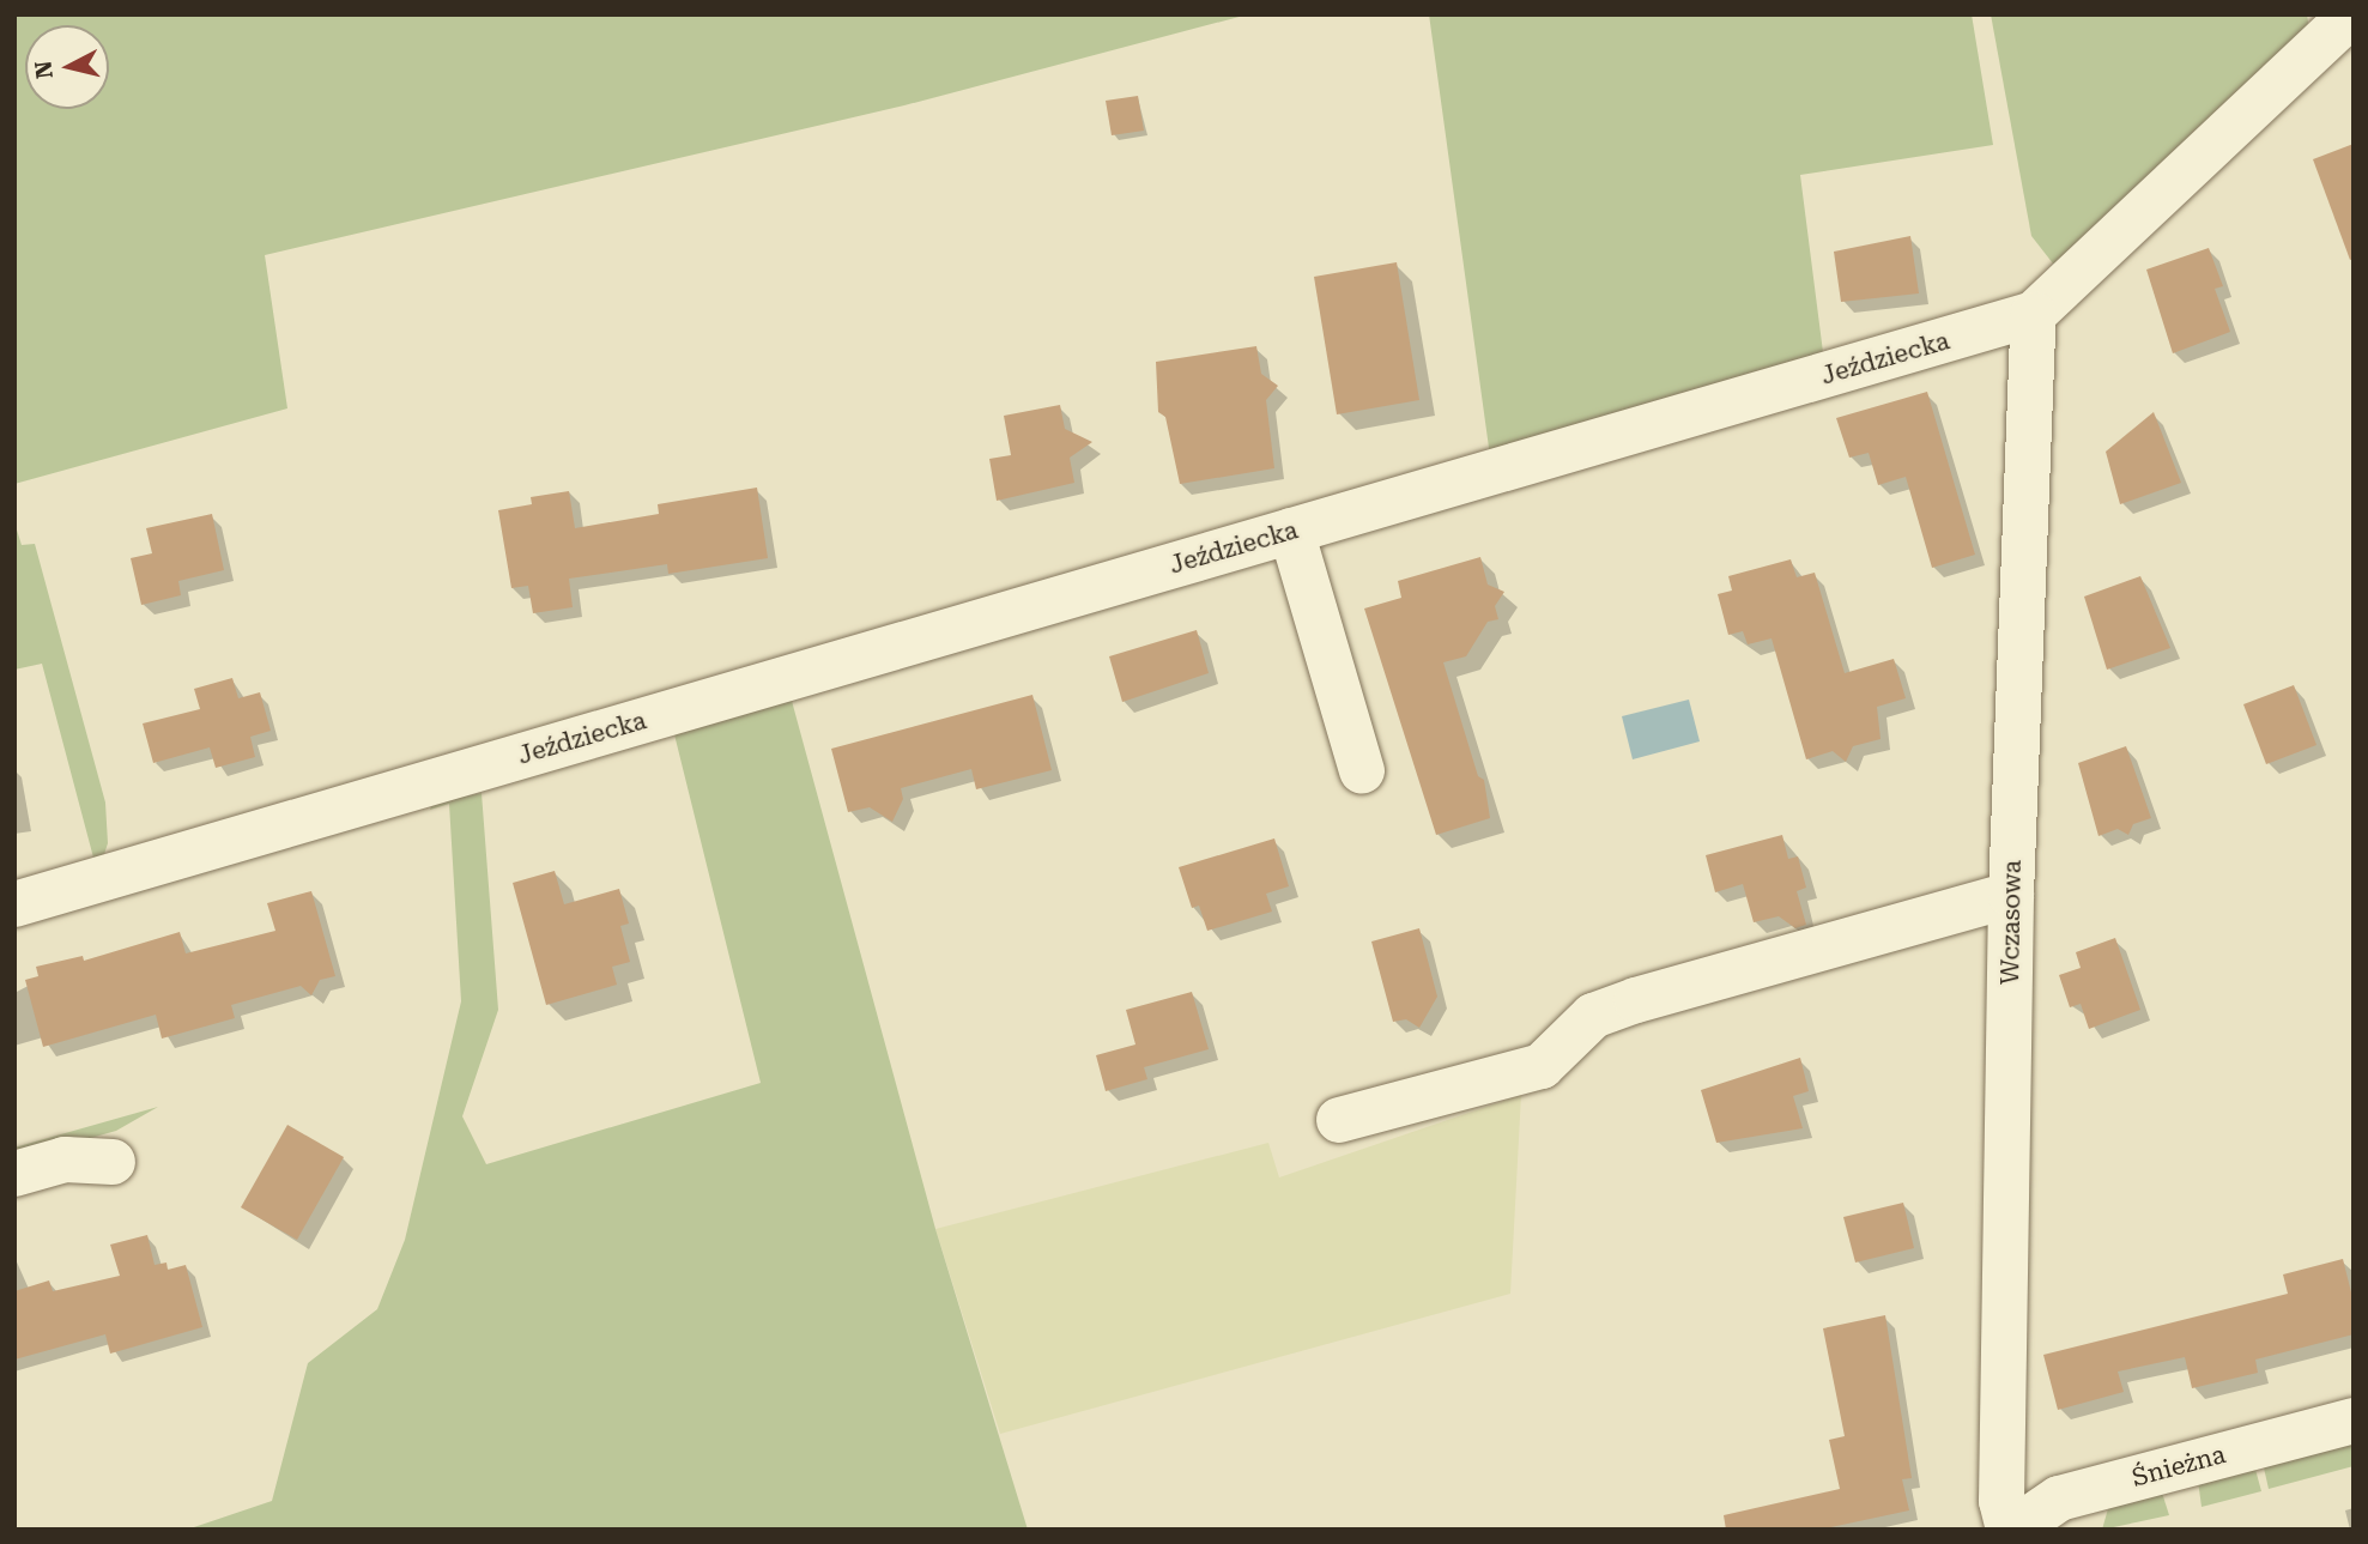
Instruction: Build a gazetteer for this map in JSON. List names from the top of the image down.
{
  "streets": {
    "street": ["Jeździecka", "Wczasowa", "Śnieżna"]
  },
  "crossings": [
    ["Jeździecka", "Wczasowa"],
    ["Wczasowa", "Śnieżna"]
  ],
  "north": "left"
}
